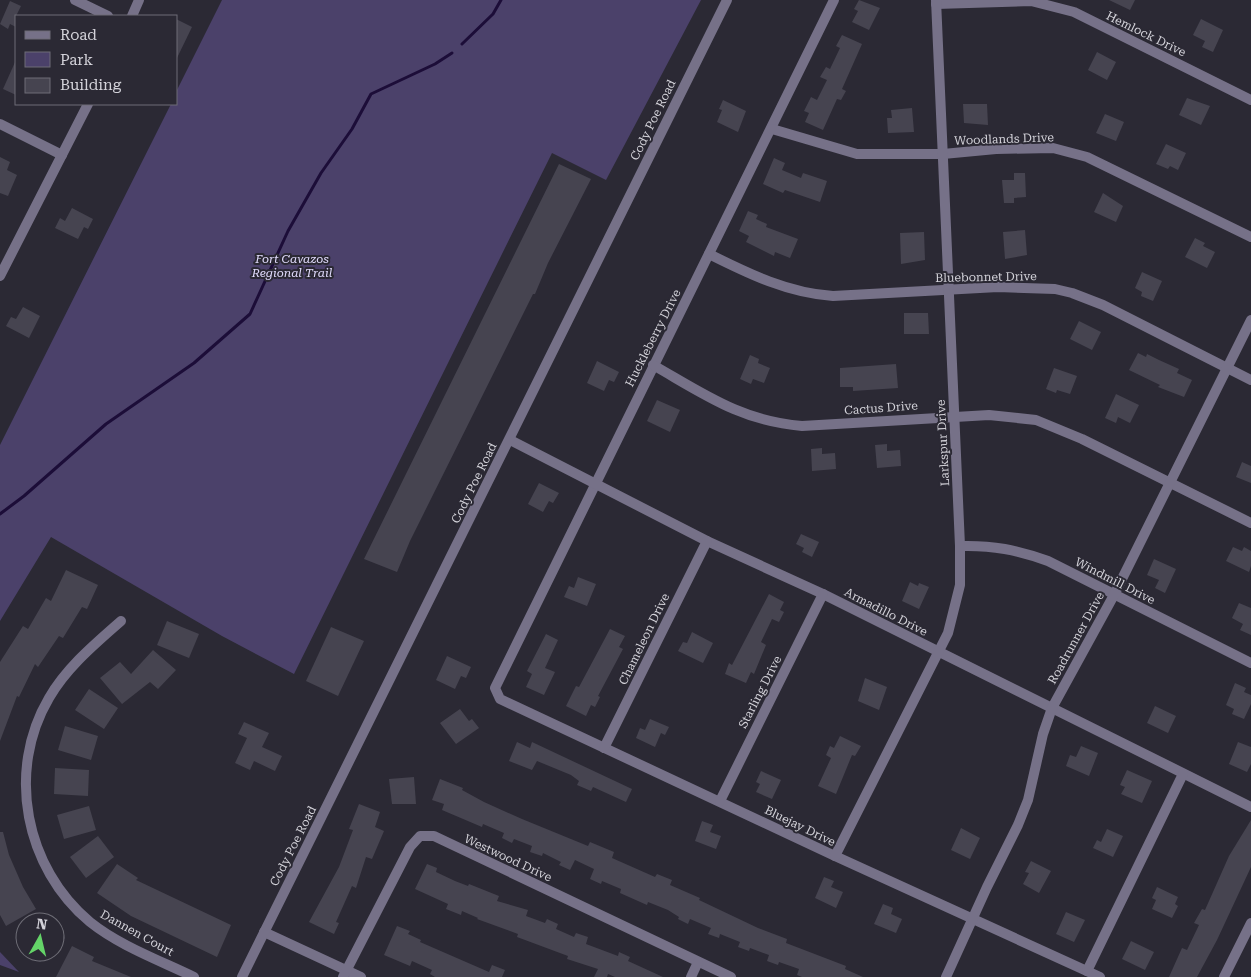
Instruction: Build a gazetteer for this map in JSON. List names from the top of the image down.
{
  "streets": {
    "street": [
      "Hemlock Drive",
      "Cody Poe Road",
      "Woodlands Drive",
      "Bluebonnet Drive",
      "Huckleberry Drive",
      "Cactus Drive",
      "Larkspur Drive",
      "Windmill Drive",
      "Armadillo Drive",
      "Roadrunner Drive",
      "Chameleon Drive",
      "Starling Drive",
      "Bluejay Drive",
      "Westwood Drive",
      "Dannen Court"
    ]
  },
  "crossings": [
    ["Hemlock Drive", "Larkspur Drive"],
    ["Cody Poe Road", "Armadillo Drive"],
    ["Woodlands Drive", "Huckleberry Drive"],
    ["Woodlands Drive", "Larkspur Drive"],
    ["Bluebonnet Drive", "Huckleberry Drive"],
    ["Bluebonnet Drive", "Larkspur Drive"],
    ["Bluebonnet Drive", "Roadrunner Drive"],
    ["Huckleberry Drive", "Cactus Drive"],
    ["Huckleberry Drive", "Armadillo Drive"],
    ["Huckleberry Drive", "Bluejay Drive"],
    ["Cactus Drive", "Larkspur Drive"],
    ["Cactus Drive", "Roadrunner Drive"],
    ["Larkspur Drive", "Windmill Drive"],
    ["Larkspur Drive", "Armadillo Drive"],
    ["Larkspur Drive", "Bluejay Drive"],
    ["Windmill Drive", "Roadrunner Drive"],
    ["Armadillo Drive", "Roadrunner Drive"],
    ["Armadillo Drive", "Chameleon Drive"],
    ["Armadillo Drive", "Starling Drive"],
    ["Roadrunner Drive", "Bluejay Drive"],
    ["Chameleon Drive", "Bluejay Drive"],
    ["Starling Drive", "Bluejay Drive"]
  ],
  "parks": ["Fort Cavazos Regional Trail"],
  "legend": ["Road", "Park", "Building"],
  "north": "top"
}
